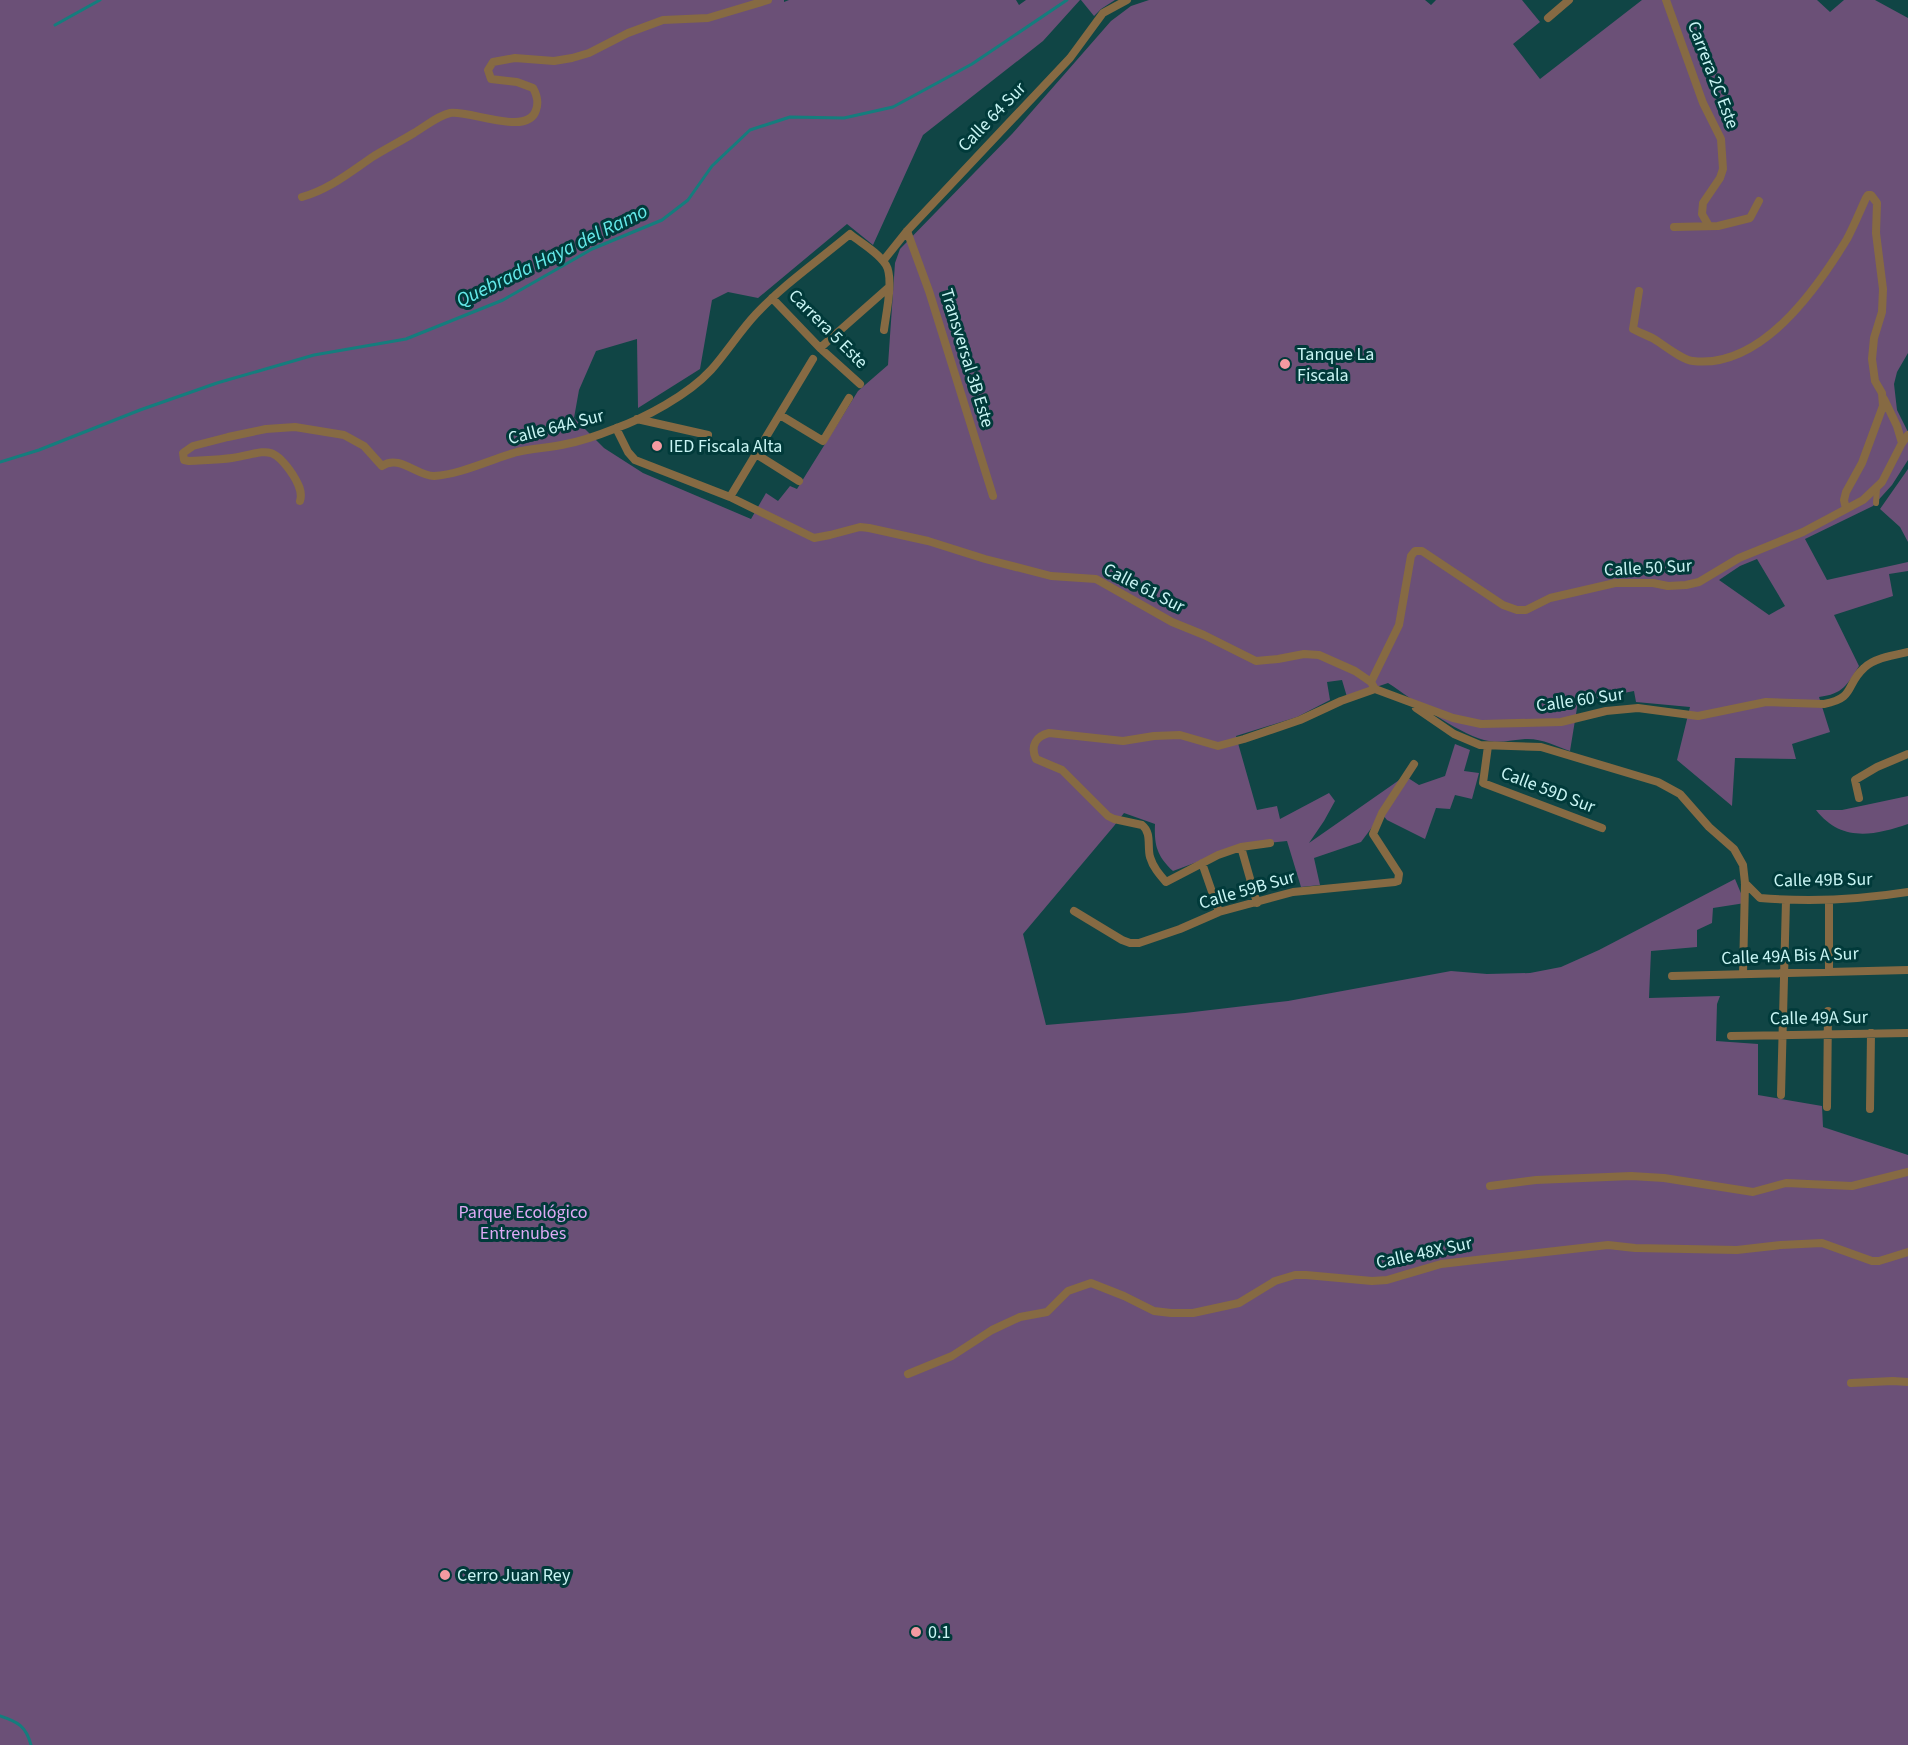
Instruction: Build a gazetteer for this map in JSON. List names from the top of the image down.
{
  "streets": {
    "street": [
      "Carrera 2C Este",
      "Calle 64 Sur",
      "Carrera 5 Este",
      "Transversal 3B Este",
      "Calle 64A Sur",
      "Calle 50 Sur",
      "Calle 61 Sur",
      "Calle 60 Sur",
      "Calle 59D Sur",
      "Calle 49B Sur",
      "Calle 59B Sur",
      "Calle 49A Bis A Sur",
      "Calle 49A Sur",
      "Calle 48X Sur"
    ]
  },
  "crossings": [
    ["Calle 64 Sur", "Transversal 3B Este"],
    ["Calle 64 Sur", "Calle 64A Sur"],
    ["Carrera 5 Este", "Calle 64A Sur"],
    ["Calle 50 Sur", "Calle 61 Sur"],
    ["Calle 50 Sur", "Calle 60 Sur"],
    ["Calle 61 Sur", "Calle 60 Sur"]
  ],
  "water": ["Quebrada Haya del Ramo"],
  "parks": ["Parque Ecológico Entrenubes"],
  "places": [
    "Tanque La Fiscala",
    "IED Fiscala Alta",
    "Cerro Juan Rey",
    "0.1"
  ]
}
